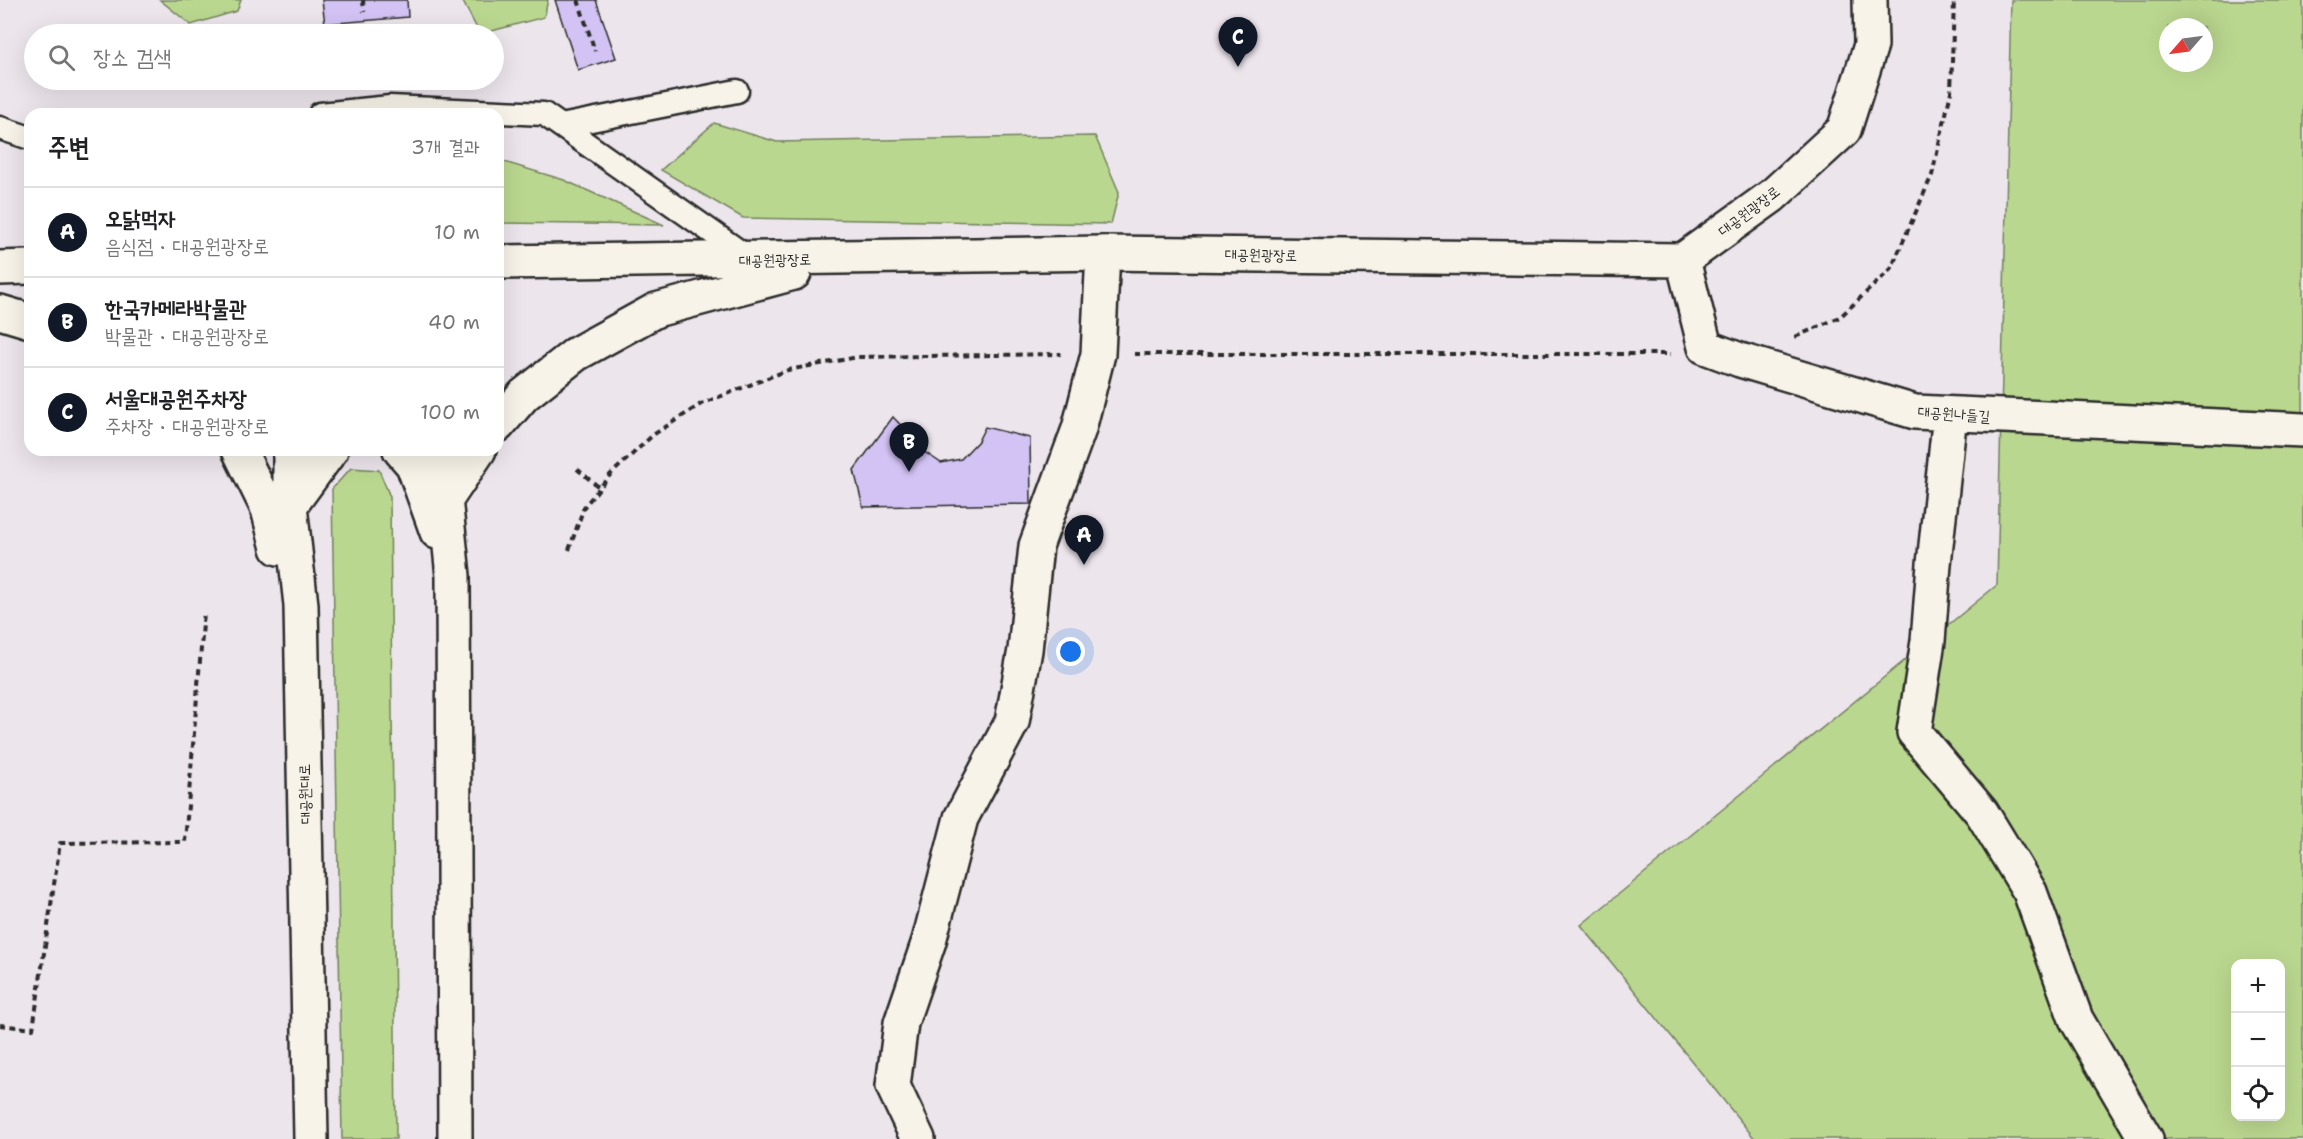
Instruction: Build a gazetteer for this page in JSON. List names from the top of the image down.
{
  "streets": {
    "street": ["대공원광장로", "대공원나들길", "대공원대로"]
  },
  "crossings": [
    ["대공원광장로", "대공원나들길"]
  ],
  "north": "bottom left",
  "page": {
    "pins": ["C", "B", "A"],
    "search": "장소 검색",
    "heading": ["주변", "3개 결과"],
    "list": [
      {
        "mark": "A",
        "name": "오닭먹자",
        "note": "음식점 · 대공원광장로",
        "value": "10 m"
      },
      {
        "mark": "B",
        "name": "한국카메라박물관",
        "note": "박물관 · 대공원광장로",
        "value": "40 m"
      },
      {
        "mark": "C",
        "name": "서울대공원주차장",
        "note": "주차장 · 대공원광장로",
        "value": "100 m"
      }
    ],
    "map_buttons": ["+", "−"]
  }
}
